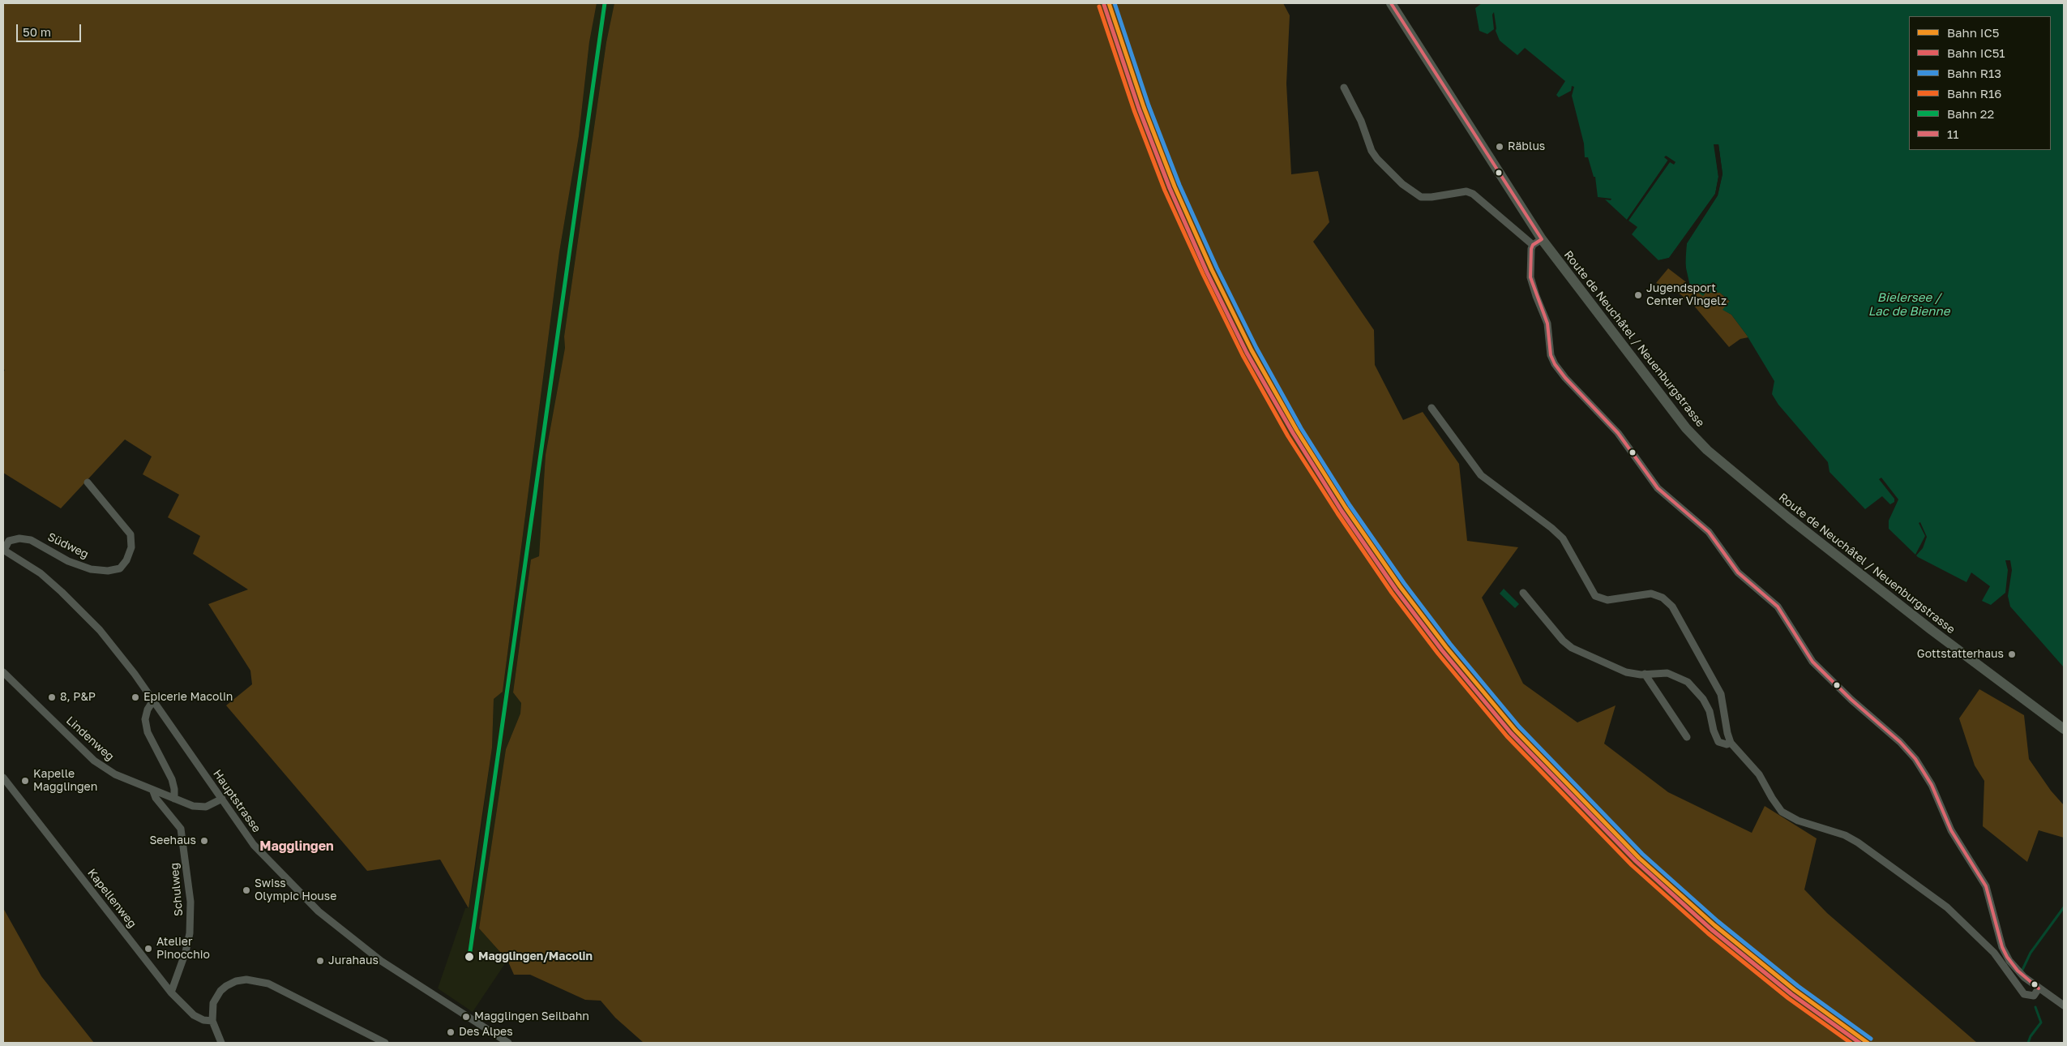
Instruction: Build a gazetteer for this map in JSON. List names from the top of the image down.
{
  "streets": {
    "main road": ["Route de Neuchâtel / Neuenburgstrasse"],
    "street": [
      "Südweg",
      "Lindenweg",
      "Hauptstrasse",
      "Schulweg",
      "Kapellenweg"
    ]
  },
  "crossings": [
    ["Südweg", "Hauptstrasse"],
    ["Lindenweg", "Hauptstrasse"],
    ["Lindenweg", "Schulweg"],
    ["Schulweg", "Kapellenweg"]
  ],
  "districts": ["Magglingen"],
  "water": ["Bielersee / Lac de Bienne"],
  "places": [
    "Räblus",
    "Jugendsport Center Vingelz",
    "Gottstatterhaus",
    "8, P&P",
    "Epicerie Macolin",
    "Kapelle Magglingen",
    "Seehaus",
    "Swiss Olympic House",
    "Atelier Pinocchio",
    "Magglingen/Macolin",
    "Jurahaus",
    "Magglingen Seilbahn",
    "Des Alpes"
  ],
  "lines": [
    "rail line IC5",
    "rail line R13",
    "rail line 22",
    "transit line 11",
    "rail line IC51",
    "rail line R16"
  ],
  "legend": [
    "Bahn IC5",
    "Bahn IC51",
    "Bahn R13",
    "Bahn R16",
    "Bahn 22",
    "11"
  ],
  "scale_bar": "50 m"
}
